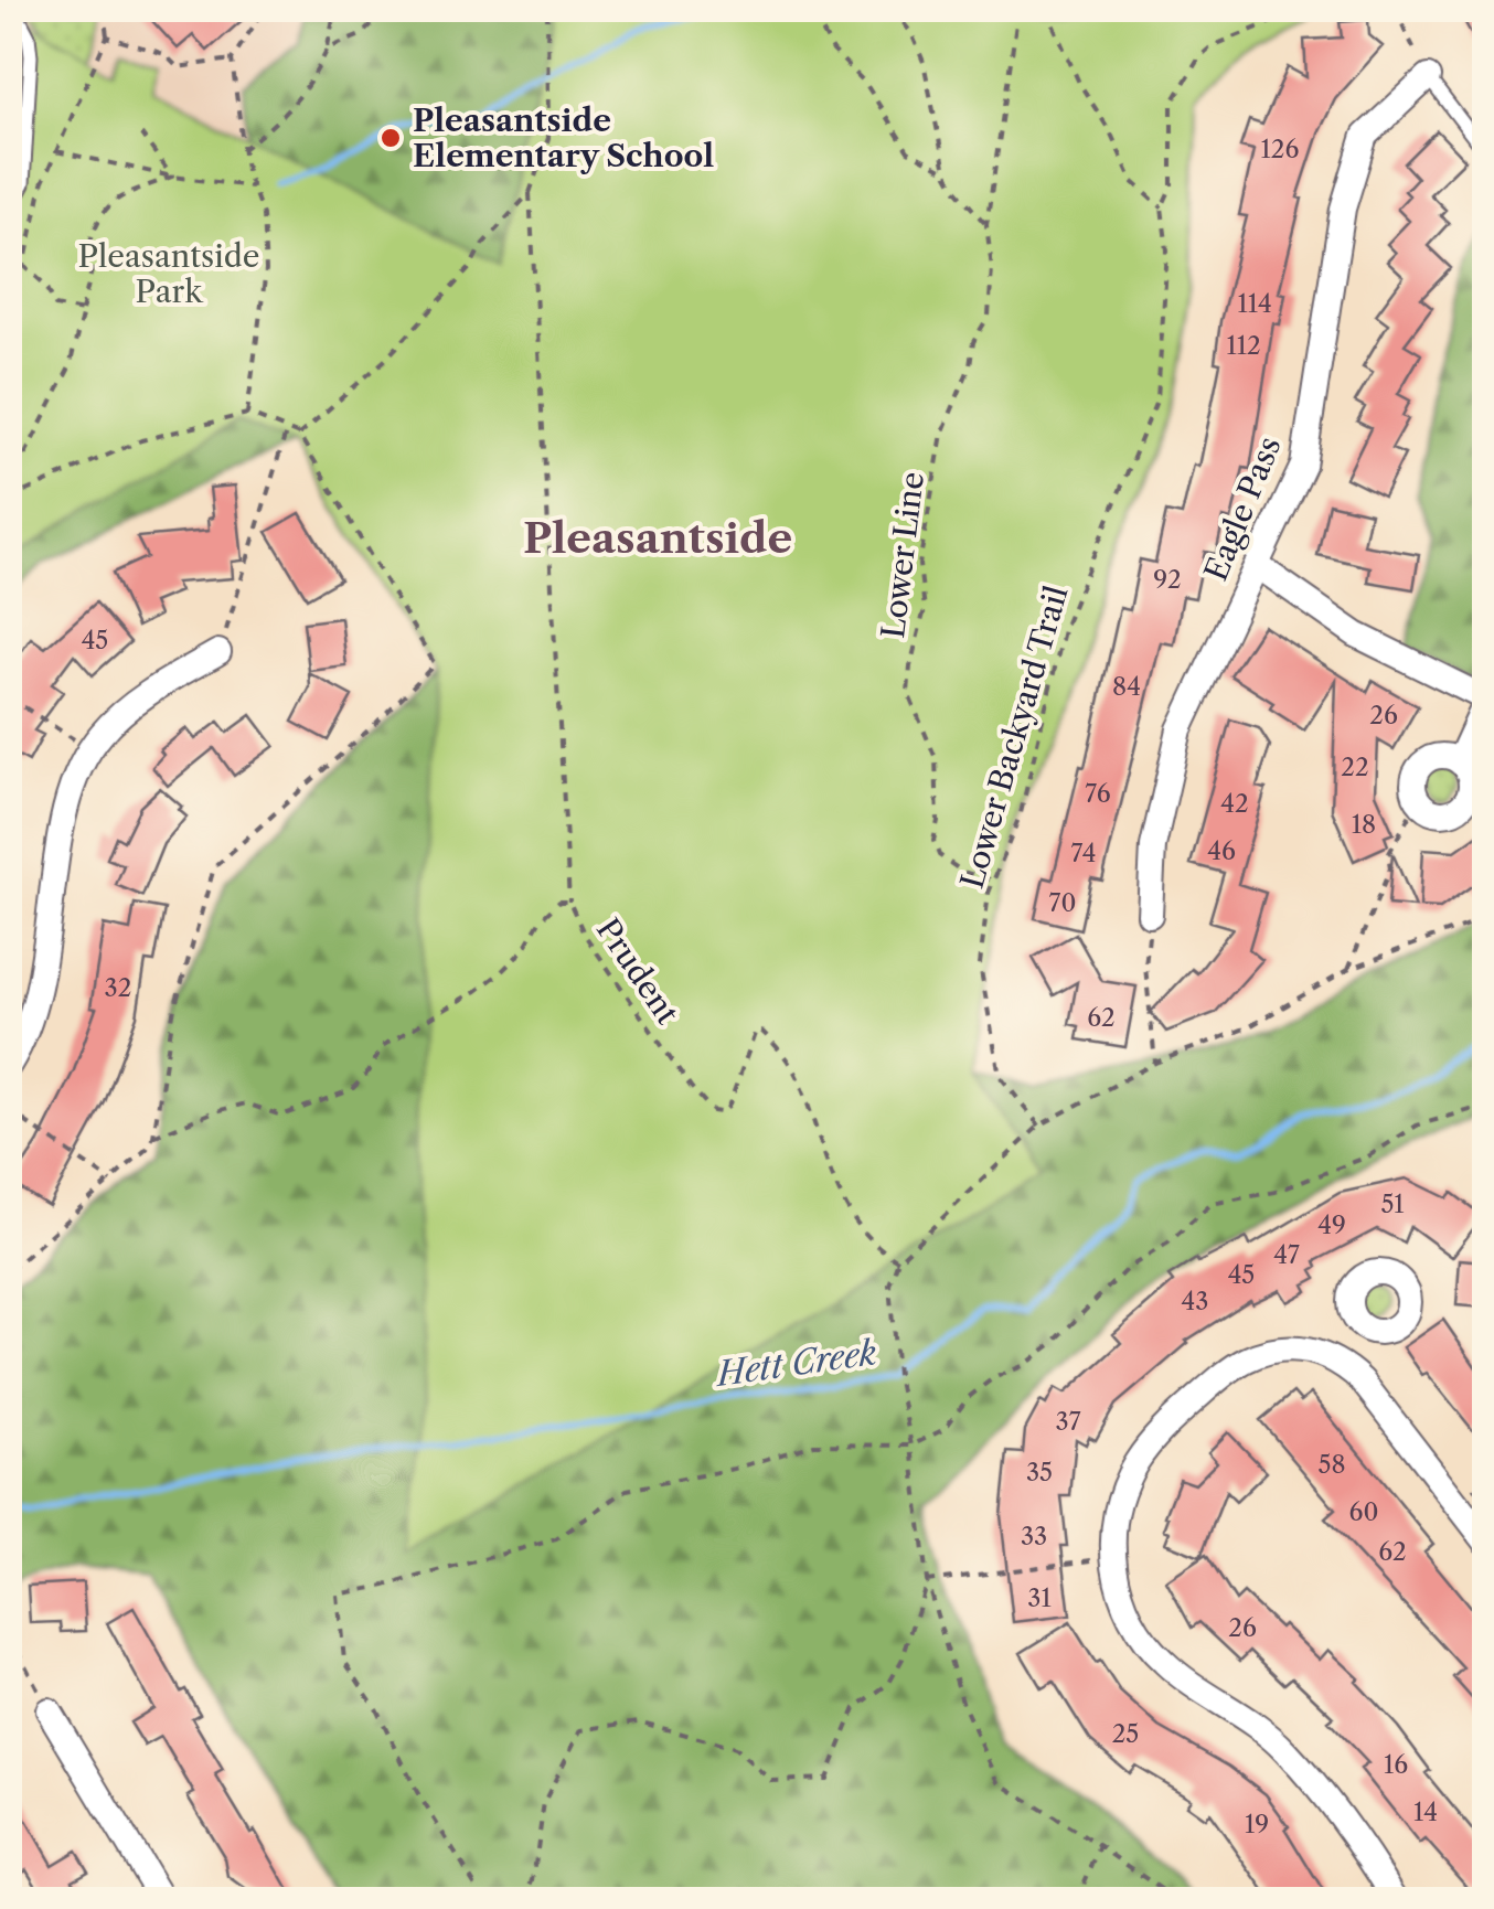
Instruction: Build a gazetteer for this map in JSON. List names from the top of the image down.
{
  "streets": {
    "street": ["Eagle Pass"],
    "path": ["Lower Line", "Lower Backyard Trail", "Prudent"]
  },
  "crossings": [
    ["Lower Line", "Lower Backyard Trail"]
  ],
  "districts": ["Pleasantside"],
  "water": ["Hett Creek"],
  "parks": ["Pleasantside Park"],
  "places": ["Pleasantside Elementary School"],
  "house_numbers": [
    "126",
    "114",
    "112",
    "92",
    "45",
    "84",
    "26",
    "22",
    "76",
    "42",
    "18",
    "46",
    "74",
    "70",
    "32",
    "62",
    "51",
    "49",
    "47",
    "45",
    "43",
    "37",
    "58",
    "35",
    "60",
    "33",
    "62",
    "31",
    "26",
    "25",
    "16",
    "14",
    "19"
  ]
}
